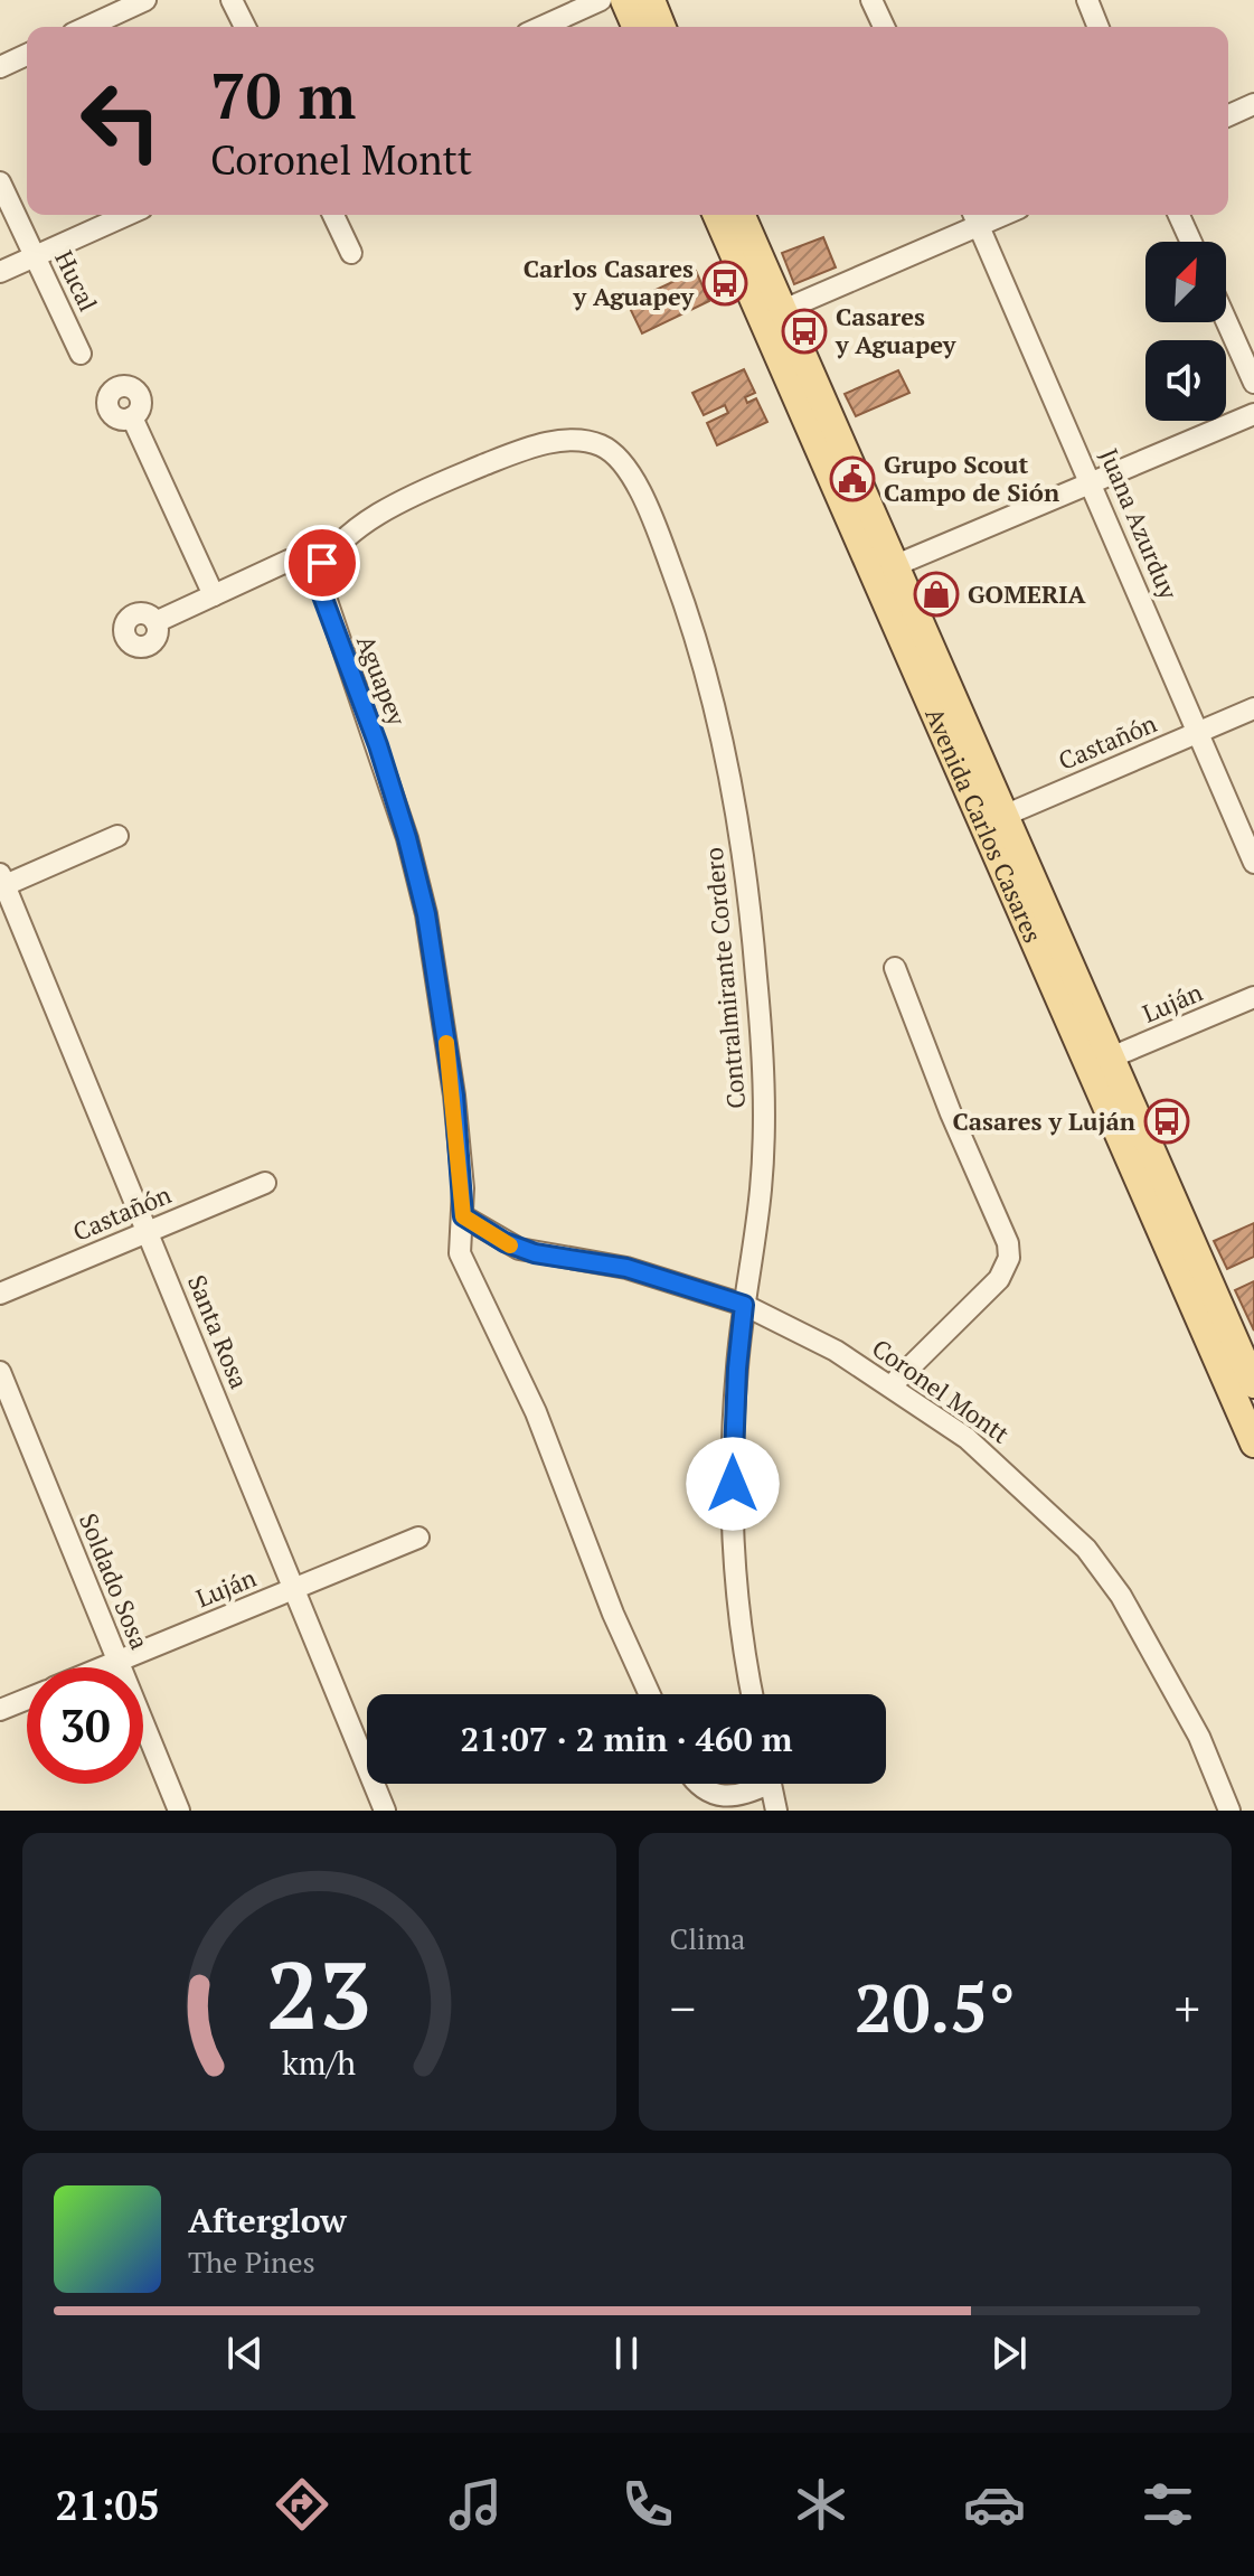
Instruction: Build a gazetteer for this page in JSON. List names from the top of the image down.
{
  "streets": {
    "main road": ["Avenida Carlos Casares"],
    "street": [
      "Hucal",
      "Juana Azurduy",
      "Aguapey",
      "Castañón",
      "Contralmirante Cordero",
      "Luján",
      "Santa Rosa",
      "Coronel Montt",
      "Soldado Sosa"
    ]
  },
  "crossings": [
    ["Juana Azurduy", "Castañón"],
    ["Aguapey", "Contralmirante Cordero"],
    ["Aguapey", "Coronel Montt"],
    ["Castañón", "Avenida Carlos Casares"],
    ["Castañón", "Santa Rosa"],
    ["Avenida Carlos Casares", "Luján"],
    ["Contralmirante Cordero", "Coronel Montt"],
    ["Luján", "Santa Rosa"],
    ["Luján", "Soldado Sosa"]
  ],
  "places": {
    "bus stop": ["Carlos Casares y Aguapey", "Casares y Aguapey", "Casares y Luján"],
    "public building": ["Grupo Scout Campo de Sión"],
    "shop": ["GOMERIA"]
  },
  "north": "top right",
  "page": {
    "turn": ["70 m", "Coronel Montt"],
    "limit": "30",
    "trip": "21:07 · 2 min · 460 m",
    "tile": "Clima",
    "heat": ["−", "20.5°", "+"],
    "song": ["Afterglow", "The Pines"],
    "tabs": "21:05",
    "gauge": ["23", "km/h"]
  }
}
